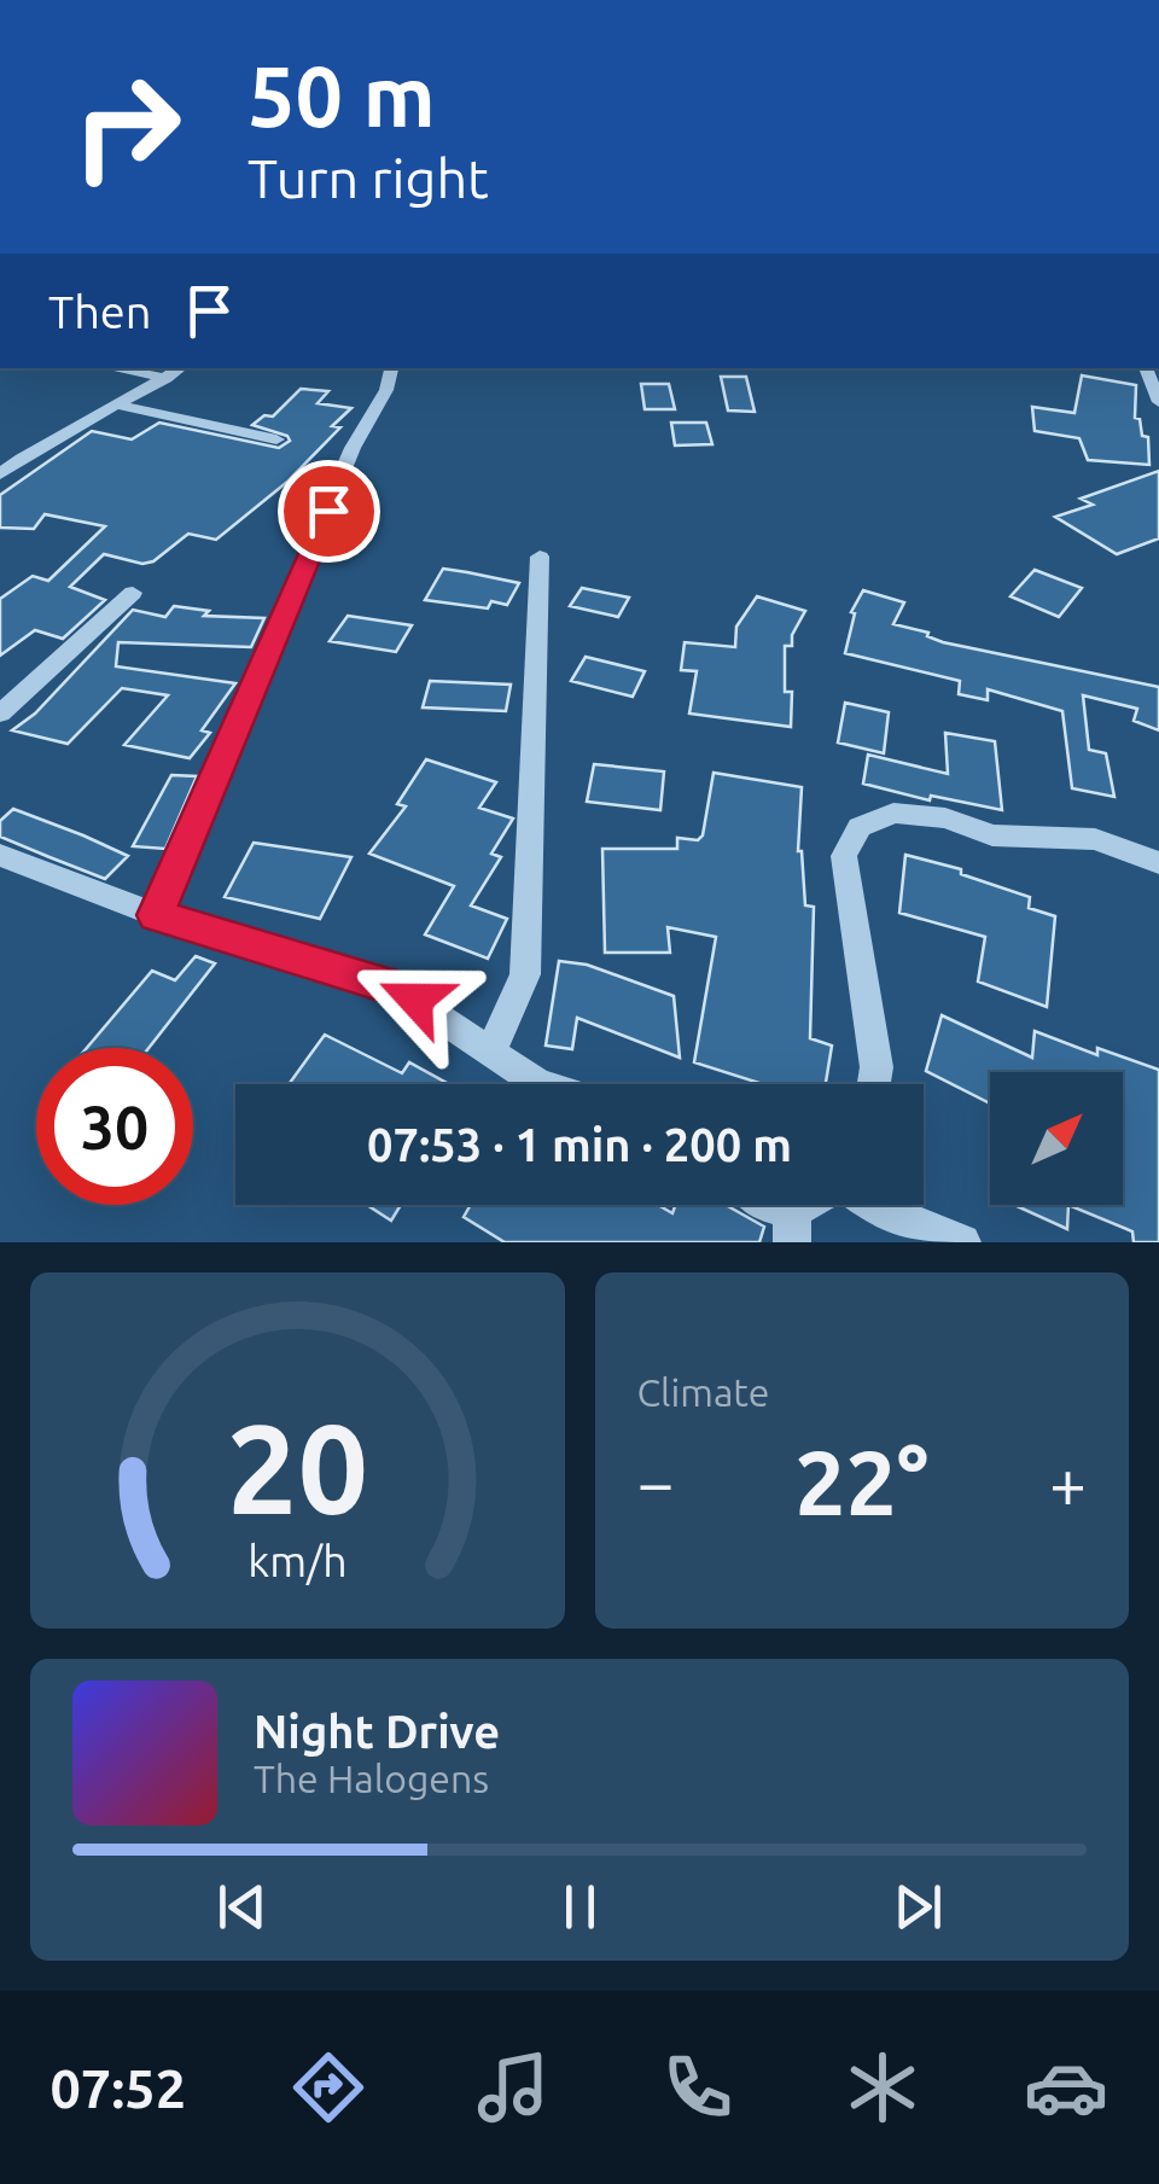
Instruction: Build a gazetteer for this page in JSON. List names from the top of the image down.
{
  "north": "top right",
  "page": {
    "turn": ["50 m", "Turn right"],
    "then": "Then",
    "limit": "30",
    "trip": "07:53 · 1 min · 200 m",
    "tile": "Climate",
    "heat": ["−", "22°", "+"],
    "song": ["Night Drive", "The Halogens"],
    "tabs": "07:52",
    "gauge": ["20", "km/h"]
  }
}
